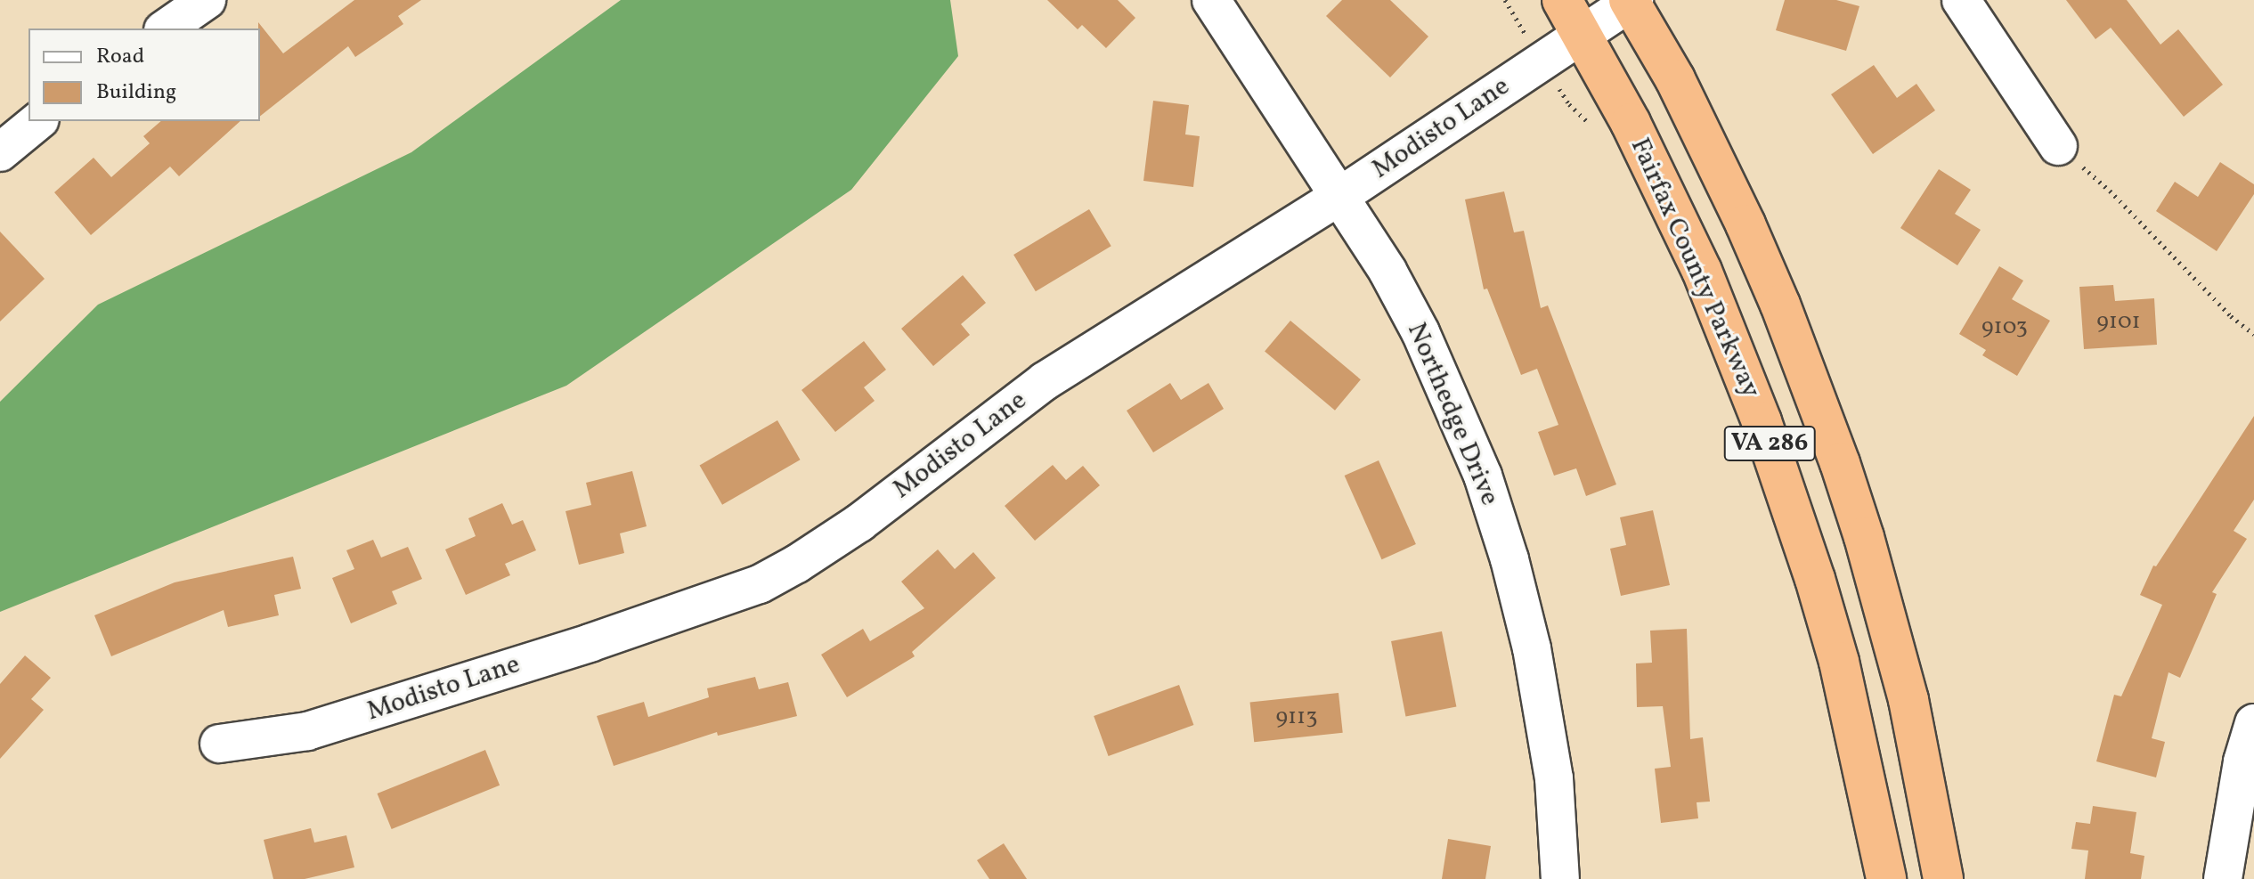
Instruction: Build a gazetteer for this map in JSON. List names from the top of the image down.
{
  "streets": {
    "highway": ["Fairfax County Parkway", "VA 286"],
    "street": ["Modisto Lane", "Northedge Drive"]
  },
  "crossings": [
    ["Modisto Lane", "Fairfax County Parkway"],
    ["Modisto Lane", "Northedge Drive"],
    ["Modisto Lane", "VA 286"]
  ],
  "house_numbers": ["9101", "9103", "9113"],
  "legend": ["Road", "Building"]
}
